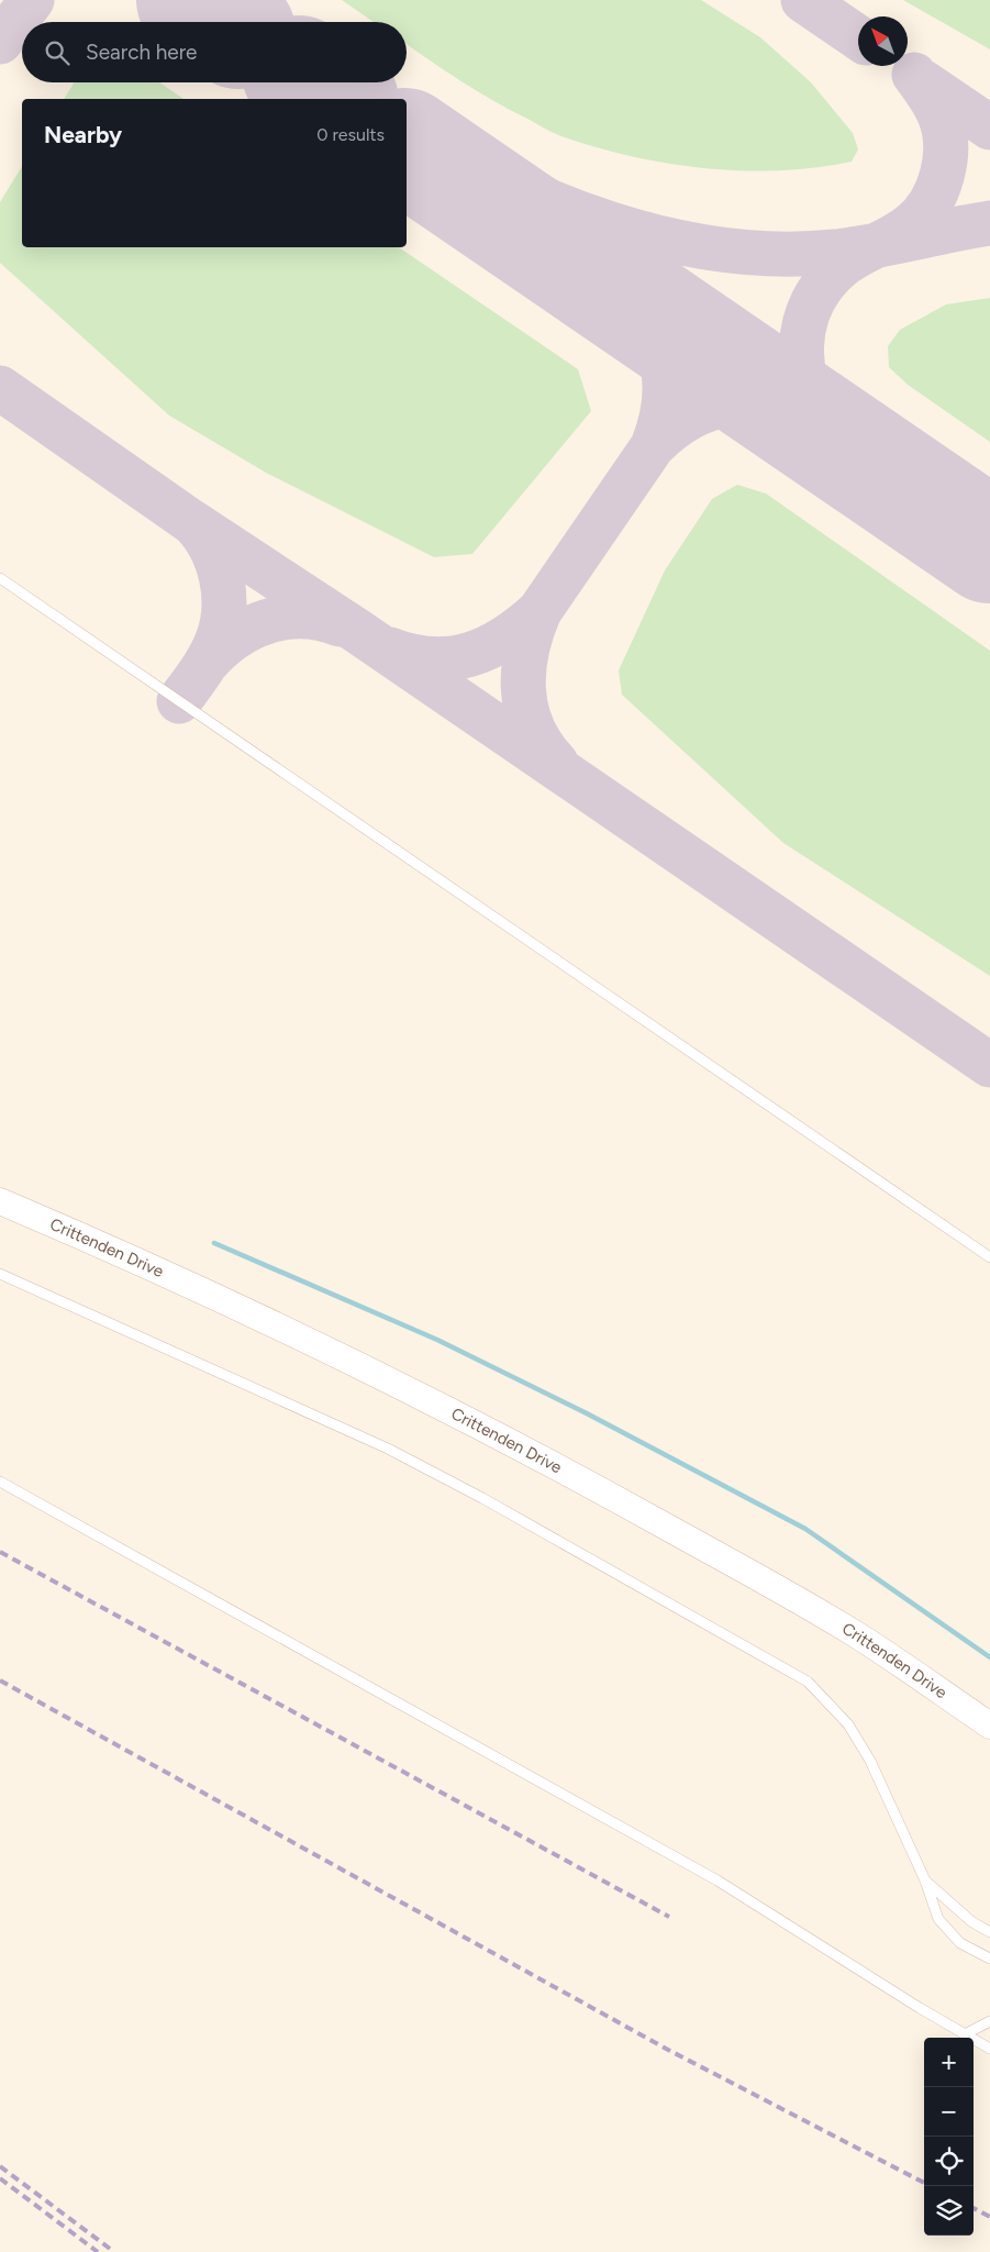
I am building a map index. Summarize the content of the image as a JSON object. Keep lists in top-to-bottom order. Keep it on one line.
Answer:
{"streets":{"street":["Crittenden Drive"]},"north":"top left","page":{"search":"Search here","heading":["Nearby","0 results"],"map_buttons":["+","−"]}}
